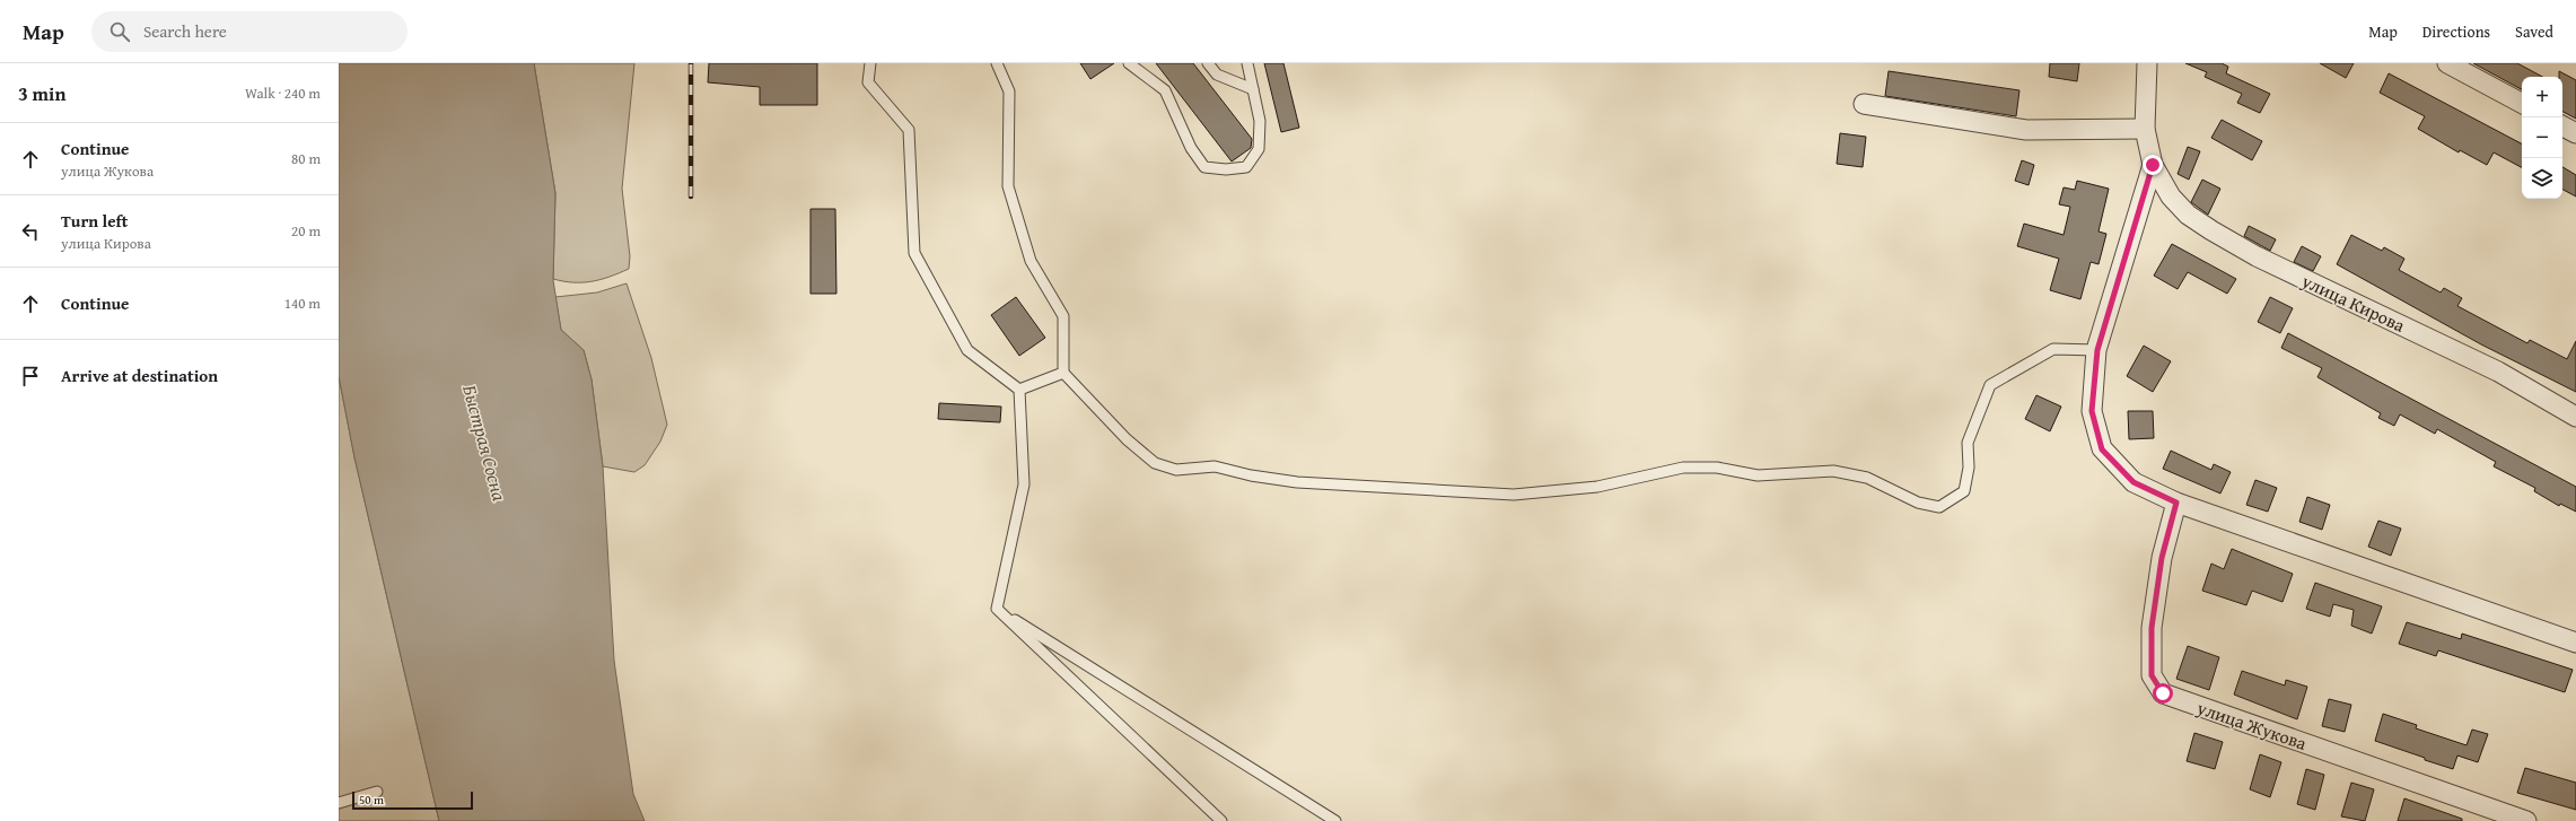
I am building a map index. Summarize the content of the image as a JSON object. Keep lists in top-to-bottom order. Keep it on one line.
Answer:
{"streets":{"street":["улица Кирова","улица Жукова"]},"water":["Быстрая Сосна"],"scale_bar":"50 m","page":{"header":"Map","search":"Search here","nav":["Map","Directions","Saved"],"heading":["3 min","Walk · 240 m"],"map_buttons":["+","−"],"list":[["Continue","улица Жукова","80 m"],["Turn left","улица Кирова","20 m"],["Continue","140 m"],"Arrive at destination"],"scale":"50 m"}}
